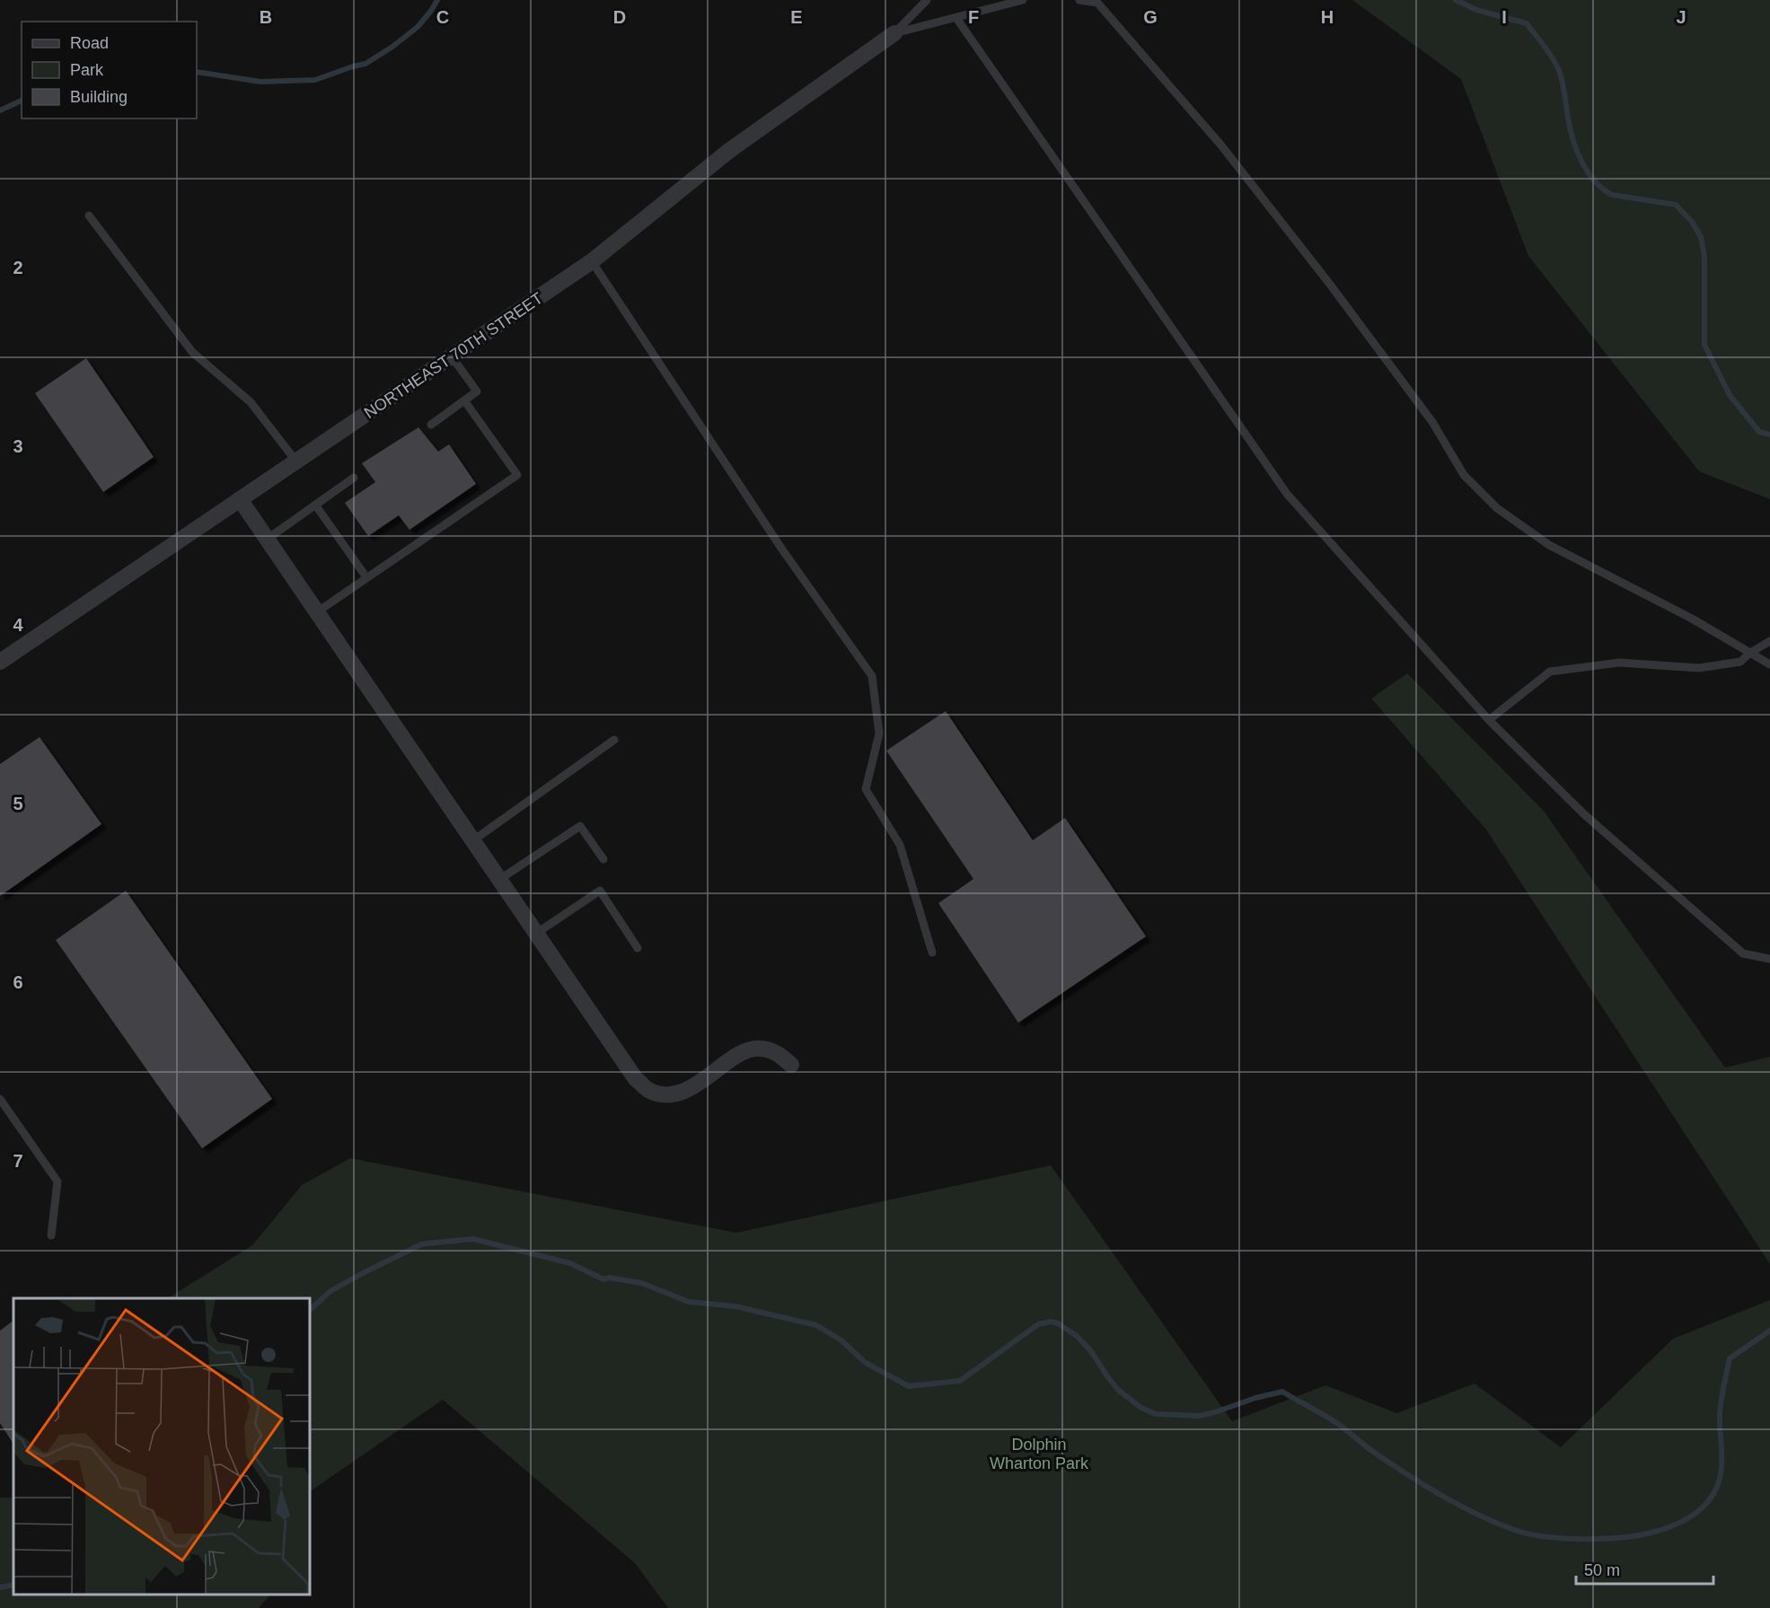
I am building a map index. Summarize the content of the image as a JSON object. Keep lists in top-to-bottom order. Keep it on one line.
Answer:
{"streets":{"street":["NORTHEAST 70TH STREET"]},"parks":["Dolphin Wharton Park"],"legend":["Road","Park","Building"],"scale_bar":"50 m","grid":{"columns":["B","C","D","E","F","G","H","I","J"],"rows":["2","3","4","5","6","7"]}}
